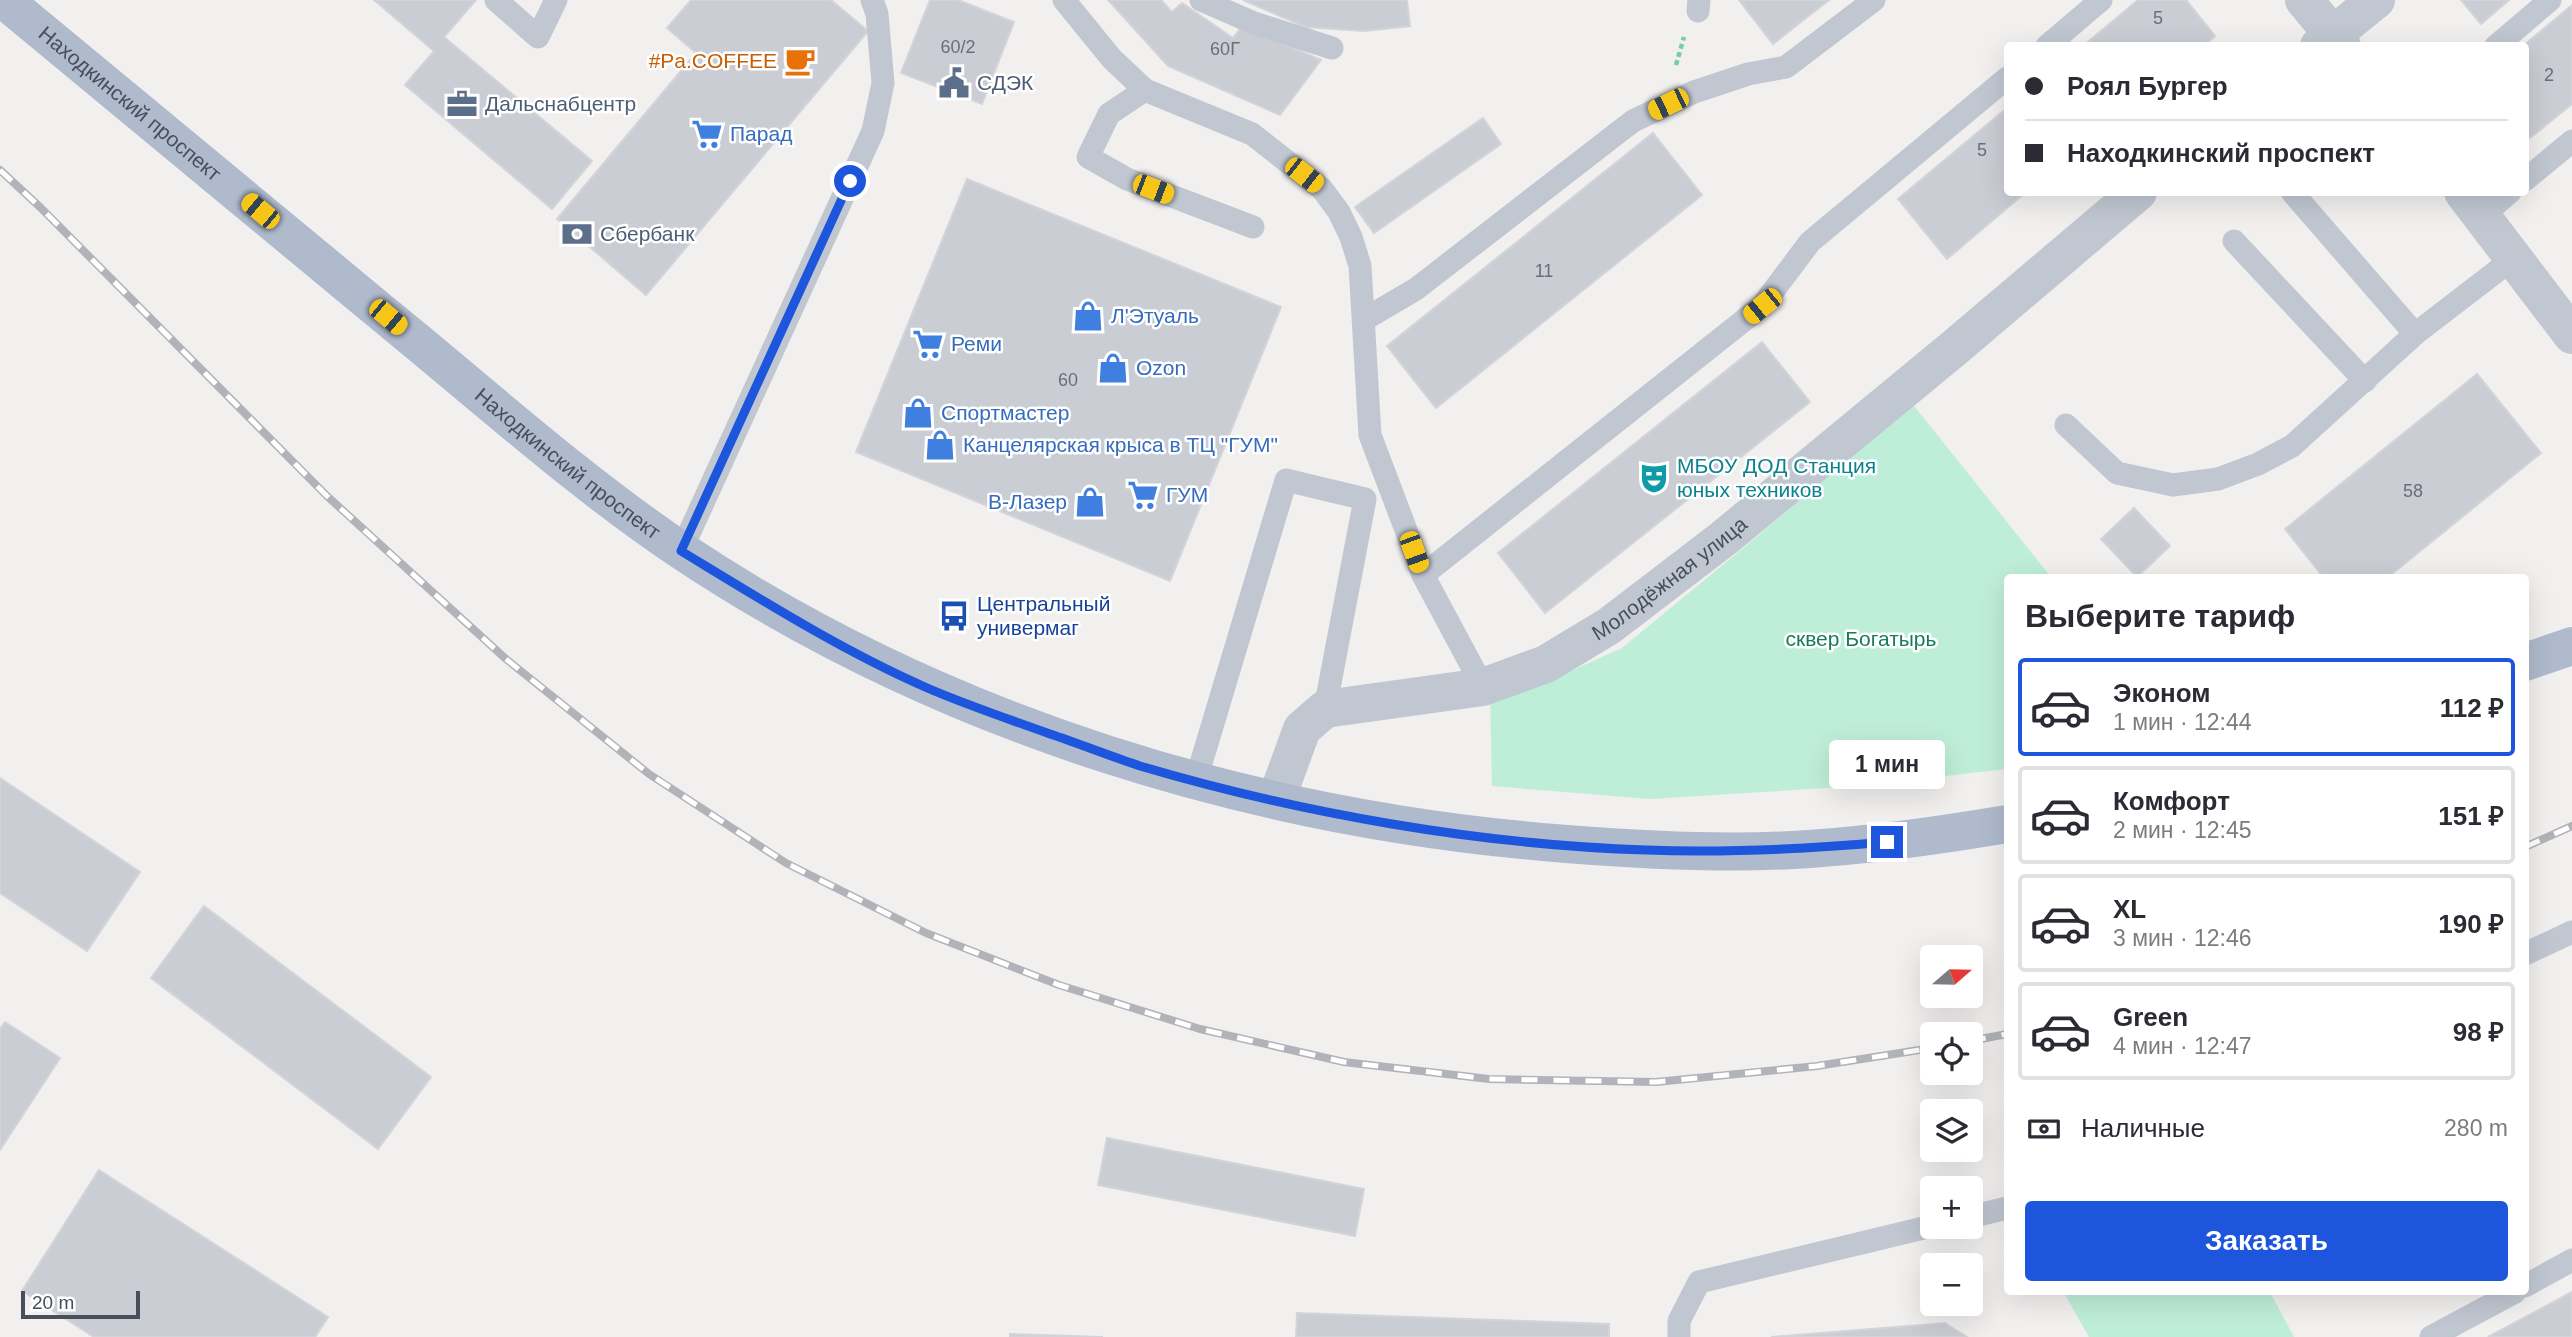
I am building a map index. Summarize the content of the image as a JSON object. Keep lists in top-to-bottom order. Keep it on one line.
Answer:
{"streets":{"main road":["Находкинский проспект"],"street":["Молодёжная улица"]},"parks":["сквер Богатырь"],"places":{"cafe":["#Pa.COFFEE"],"public building":["СДЭК"],"office":["Дальснабцентр"],"supermarket":["Парад","Реми","ГУМ"],"bank":["Сбербанк"],"shop":["Л'Этуаль","Ozon","Спортмастер","Канцелярская крыса в ТЦ \"ГУМ\"","В-Лазер"],"theatre":["МБОУ ДОД Станция юных техников"],"bus stop":["Центральный универмаг"]},"house_numbers":["5","60/2","60Г","2","5","11","60","58"],"scale_bar":"20 m","north":"right","page":{"banner":["Роял Бургер","Находкинский проспект"],"heading":"Выберите тариф","list":[{"name":"Эконом","note":"1 мин · 12:44","value":"112 ₽"},{"name":"Комфорт","note":"2 мин · 12:45","value":"151 ₽"},{"name":"XL","note":"3 мин · 12:46","value":"190 ₽"},{"name":"Green","note":"4 мин · 12:47","value":"98 ₽"}],"bubble":"1 мин","map_buttons":["+","−"],"pay":["Наличные","280 m"],"buttons":"Заказать","scale":"20 m"}}
